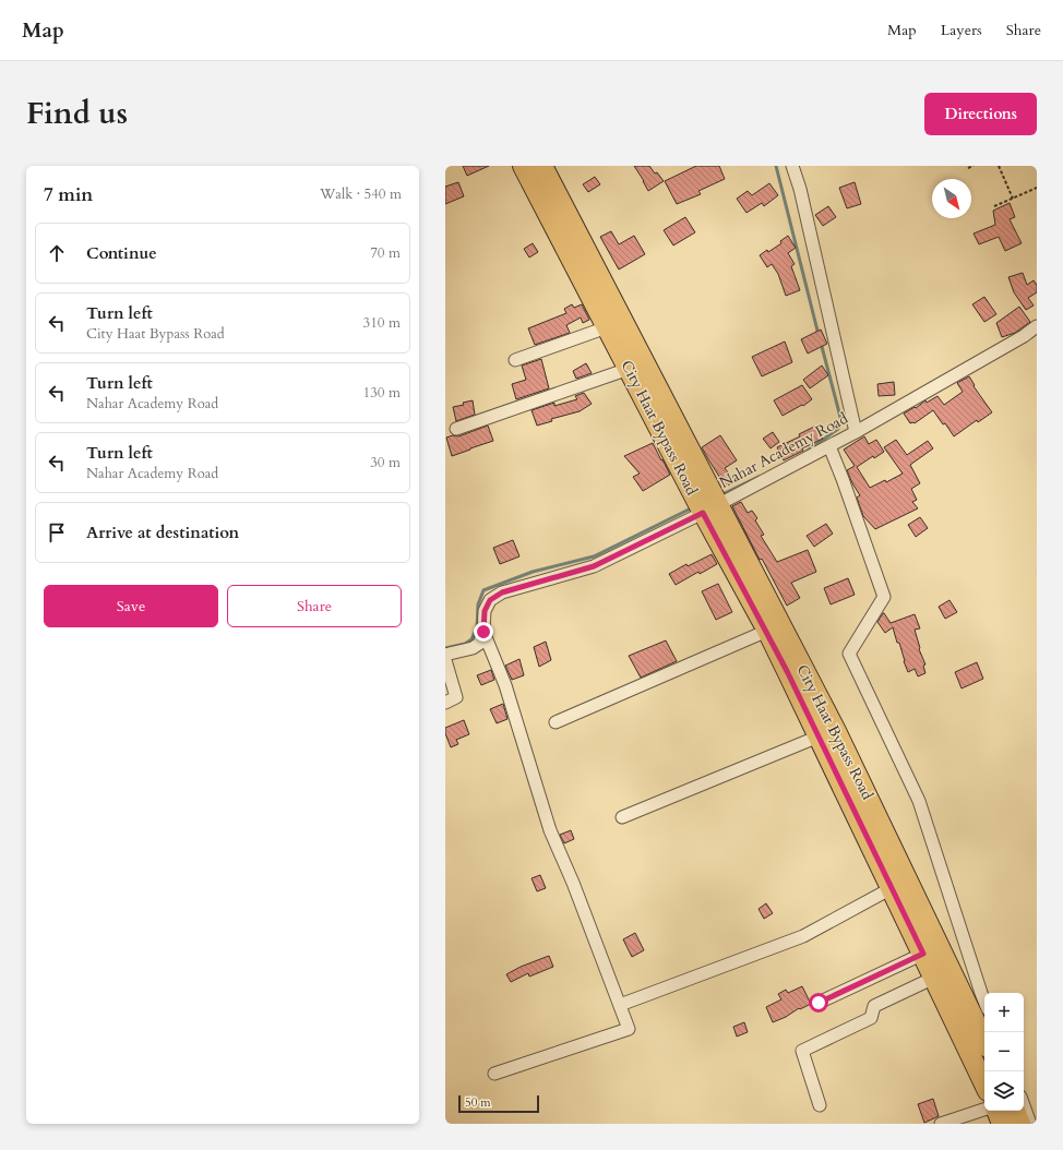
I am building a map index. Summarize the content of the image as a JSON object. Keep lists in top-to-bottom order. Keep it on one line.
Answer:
{"streets":{"main road":["City Haat Bypass Road"],"street":["Nahar Academy Road"]},"crossings":[["City Haat Bypass Road","Nahar Academy Road"]],"scale_bar":"50 m","north":"bottom right","page":{"header":"Map","nav":["Map","Layers","Share"],"title":"Find us","buttons":["Directions",["Save","Share"]],"heading":["7 min","Walk · 540 m"],"list":[["Continue","70 m"],["Turn left","City Haat Bypass Road","310 m"],["Turn left","Nahar Academy Road","130 m"],["Turn left","Nahar Academy Road","30 m"],"Arrive at destination"],"map_buttons":["+","−"],"scale":"50 m"}}
